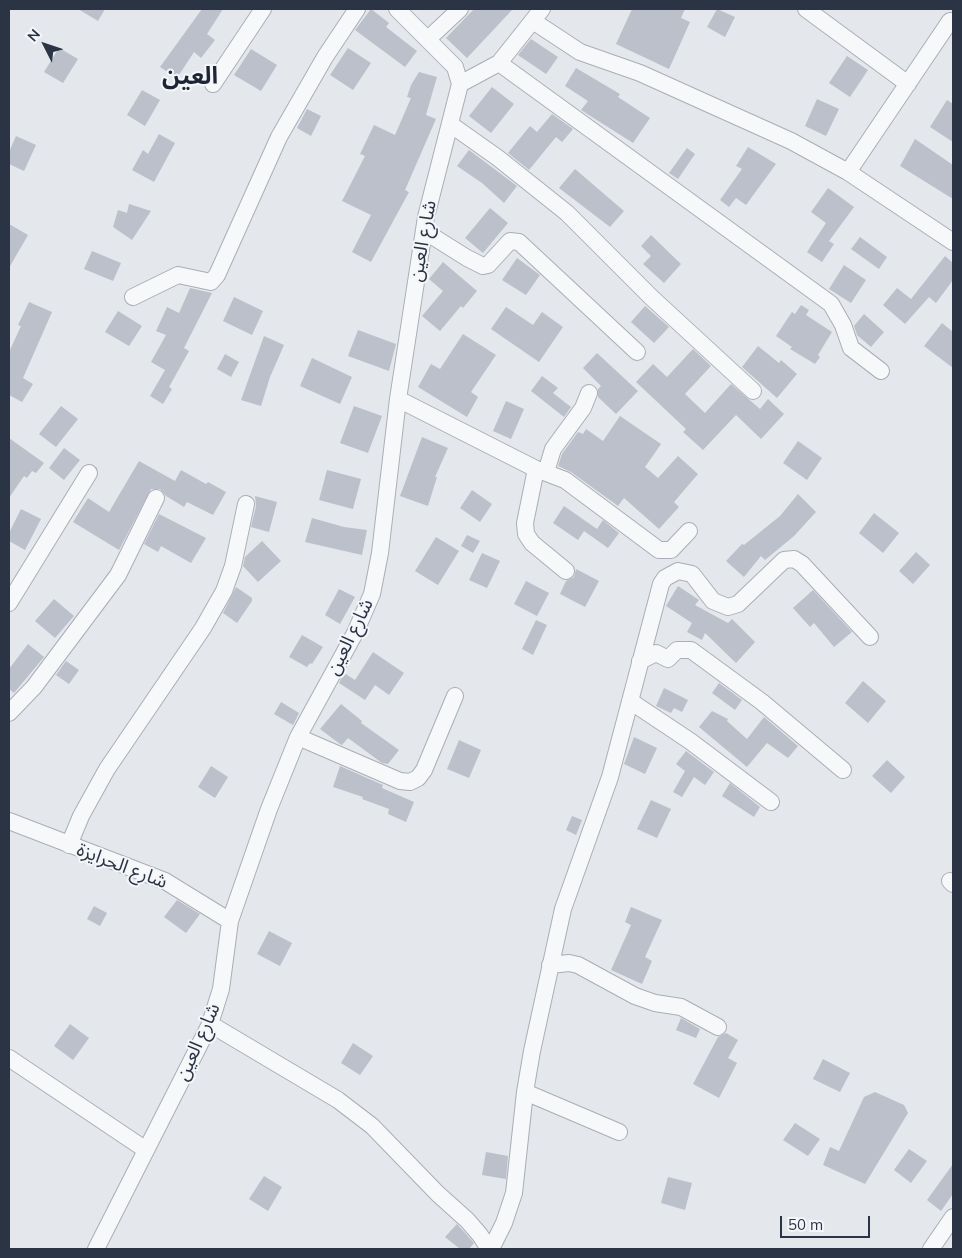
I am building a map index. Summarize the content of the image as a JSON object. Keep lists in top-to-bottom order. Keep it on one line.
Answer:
{"streets":{"street":["شارع العين","شارع الحرايزة"]},"crossings":[["شارع العين","شارع الحرايزة"]],"districts":["العين"],"scale_bar":"50 m","north":"top left"}
